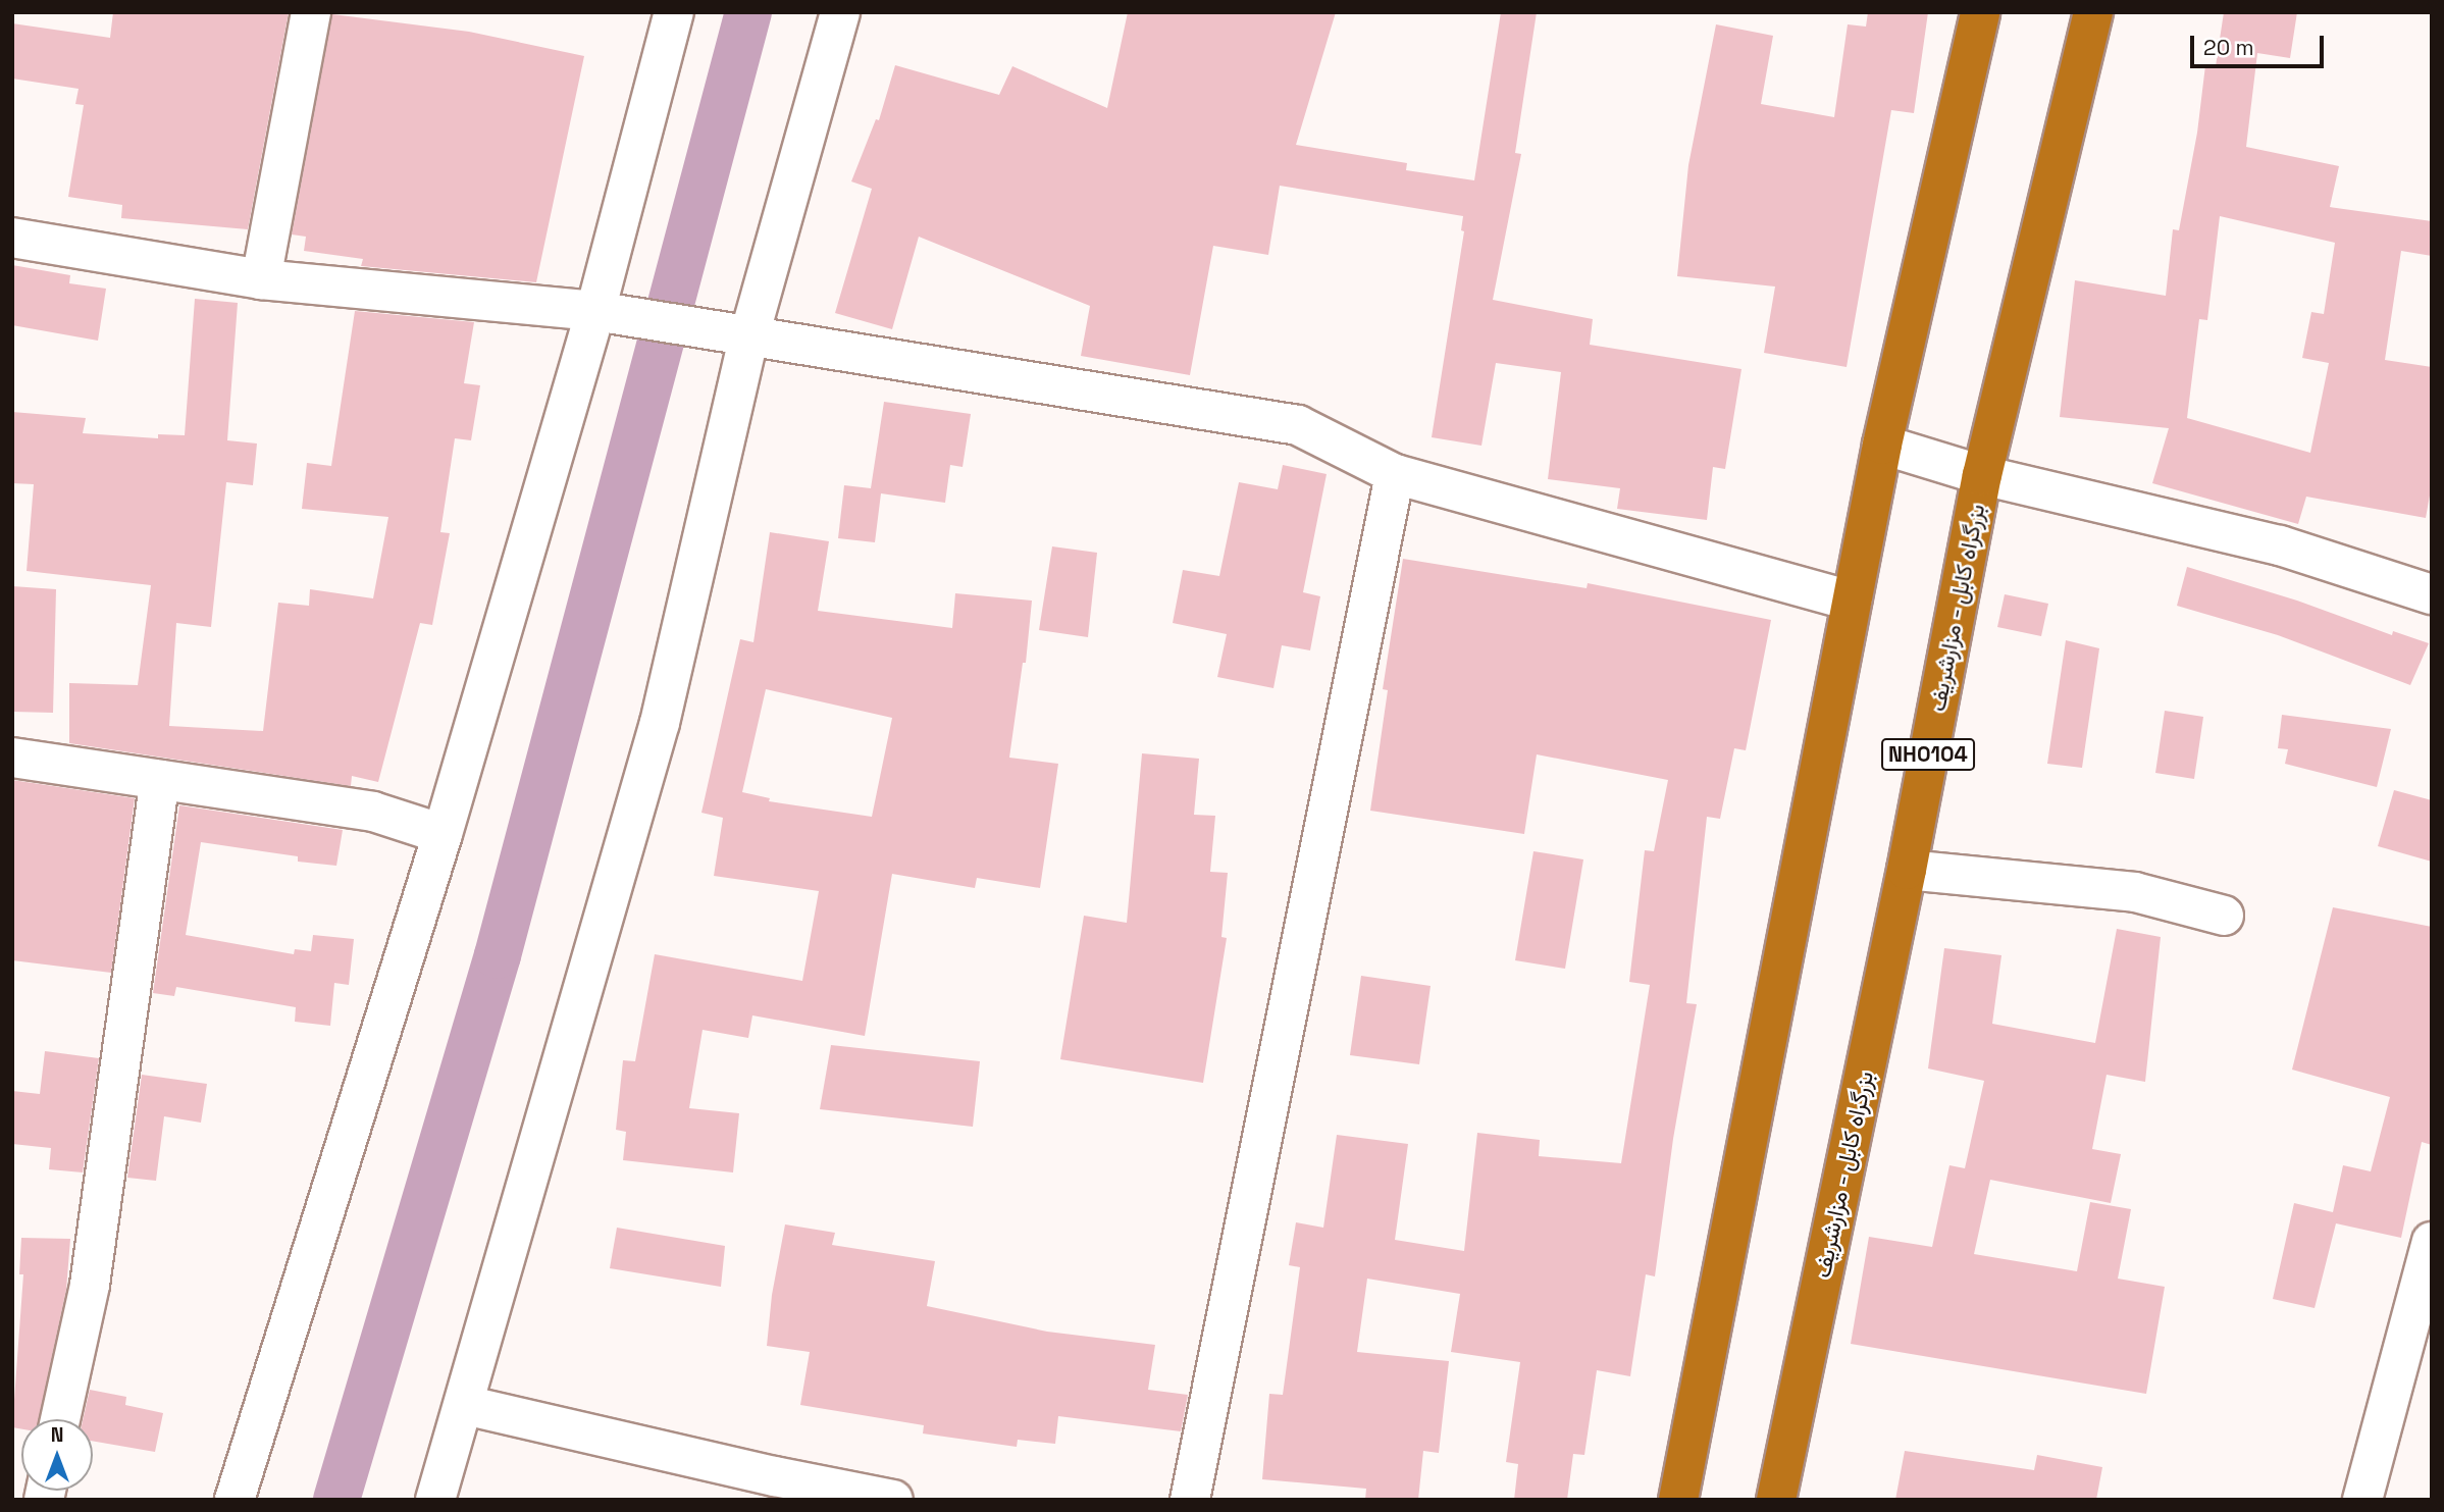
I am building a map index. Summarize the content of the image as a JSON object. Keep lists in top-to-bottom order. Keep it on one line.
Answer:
{"streets":{"highway":["بزرگراه کابل - مزارشریف","NH0104"]},"scale_bar":"20 m","north":"top"}
